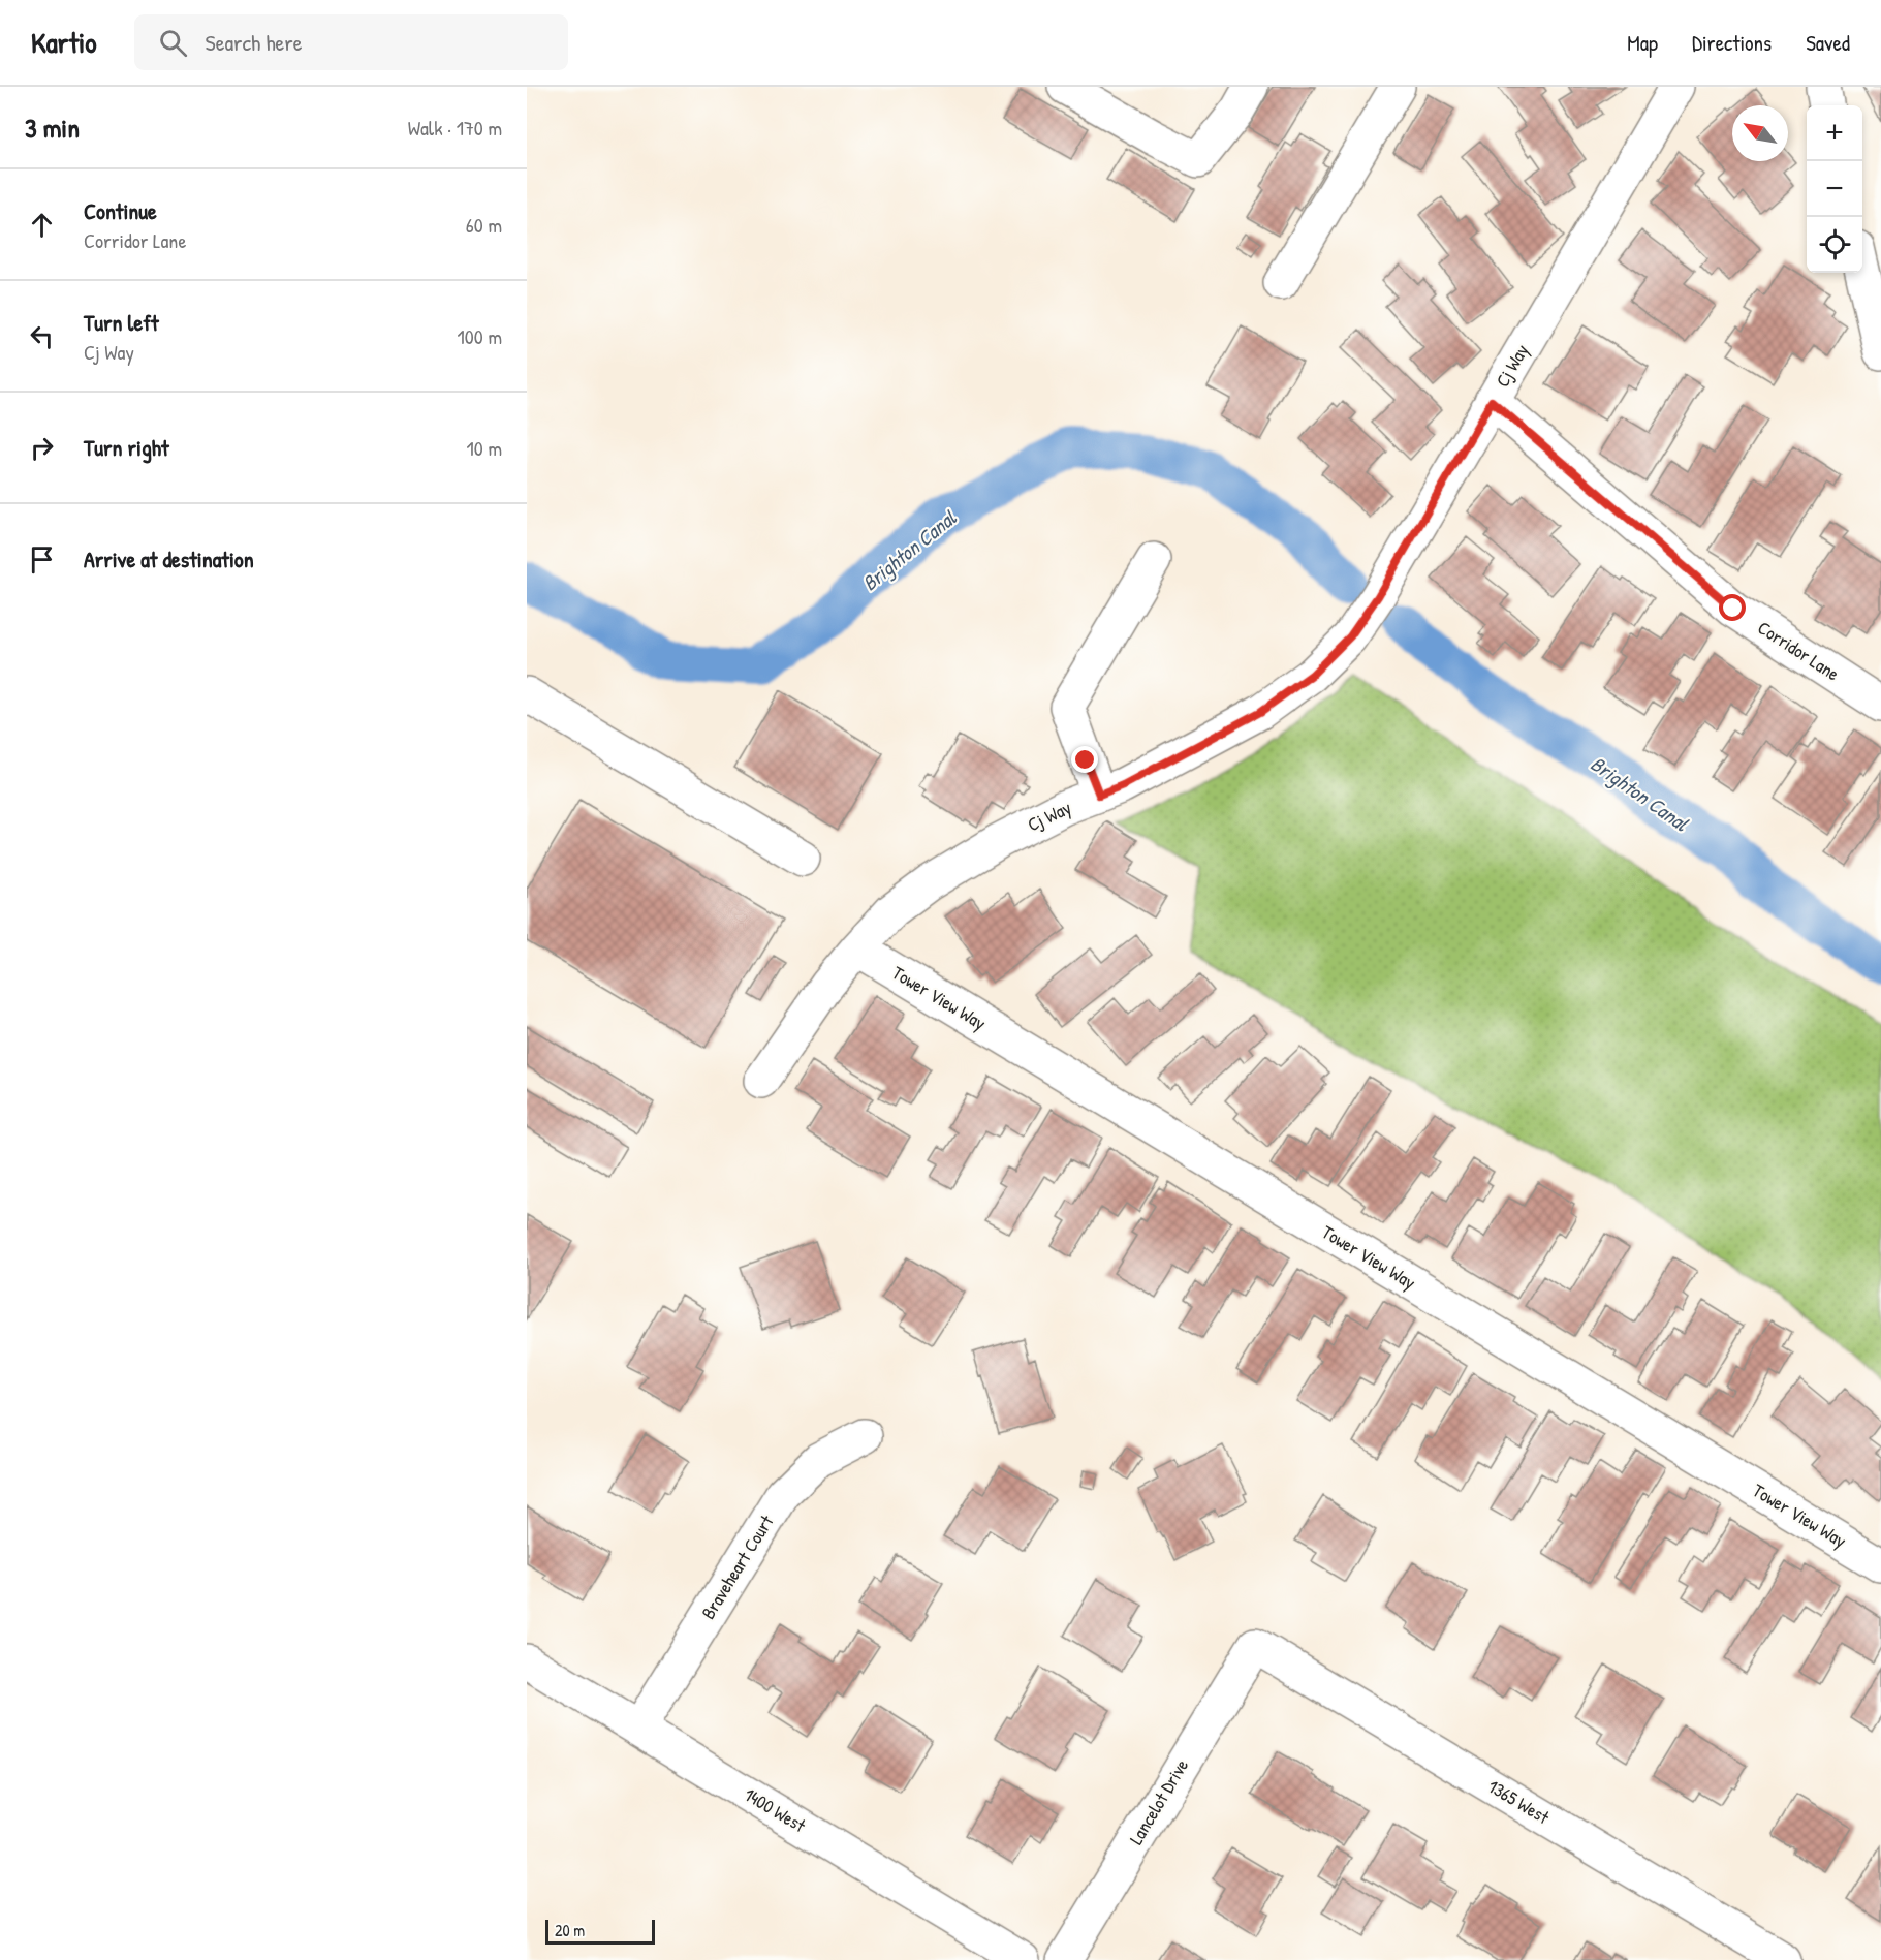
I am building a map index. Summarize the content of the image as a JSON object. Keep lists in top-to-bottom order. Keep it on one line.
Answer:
{"streets":{"street":["Cj Way","Corridor Lane","Tower View Way","Braveheart Court","Lancelot Drive","1365 West","1400 West"]},"crossings":[["Cj Way","Corridor Lane"],["Cj Way","Tower View Way"],["Braveheart Court","1400 West"],["Lancelot Drive","1365 West"]],"water":["Brighton Canal"],"scale_bar":"20 m","north":"top left","page":{"header":"Kartio","search":"Search here","nav":["Map","Directions","Saved"],"heading":["3 min","Walk · 170 m"],"map_buttons":["+","−"],"list":[["Continue","Corridor Lane","60 m"],["Turn left","Cj Way","100 m"],["Turn right","10 m"],"Arrive at destination"],"scale":"20 m"}}
